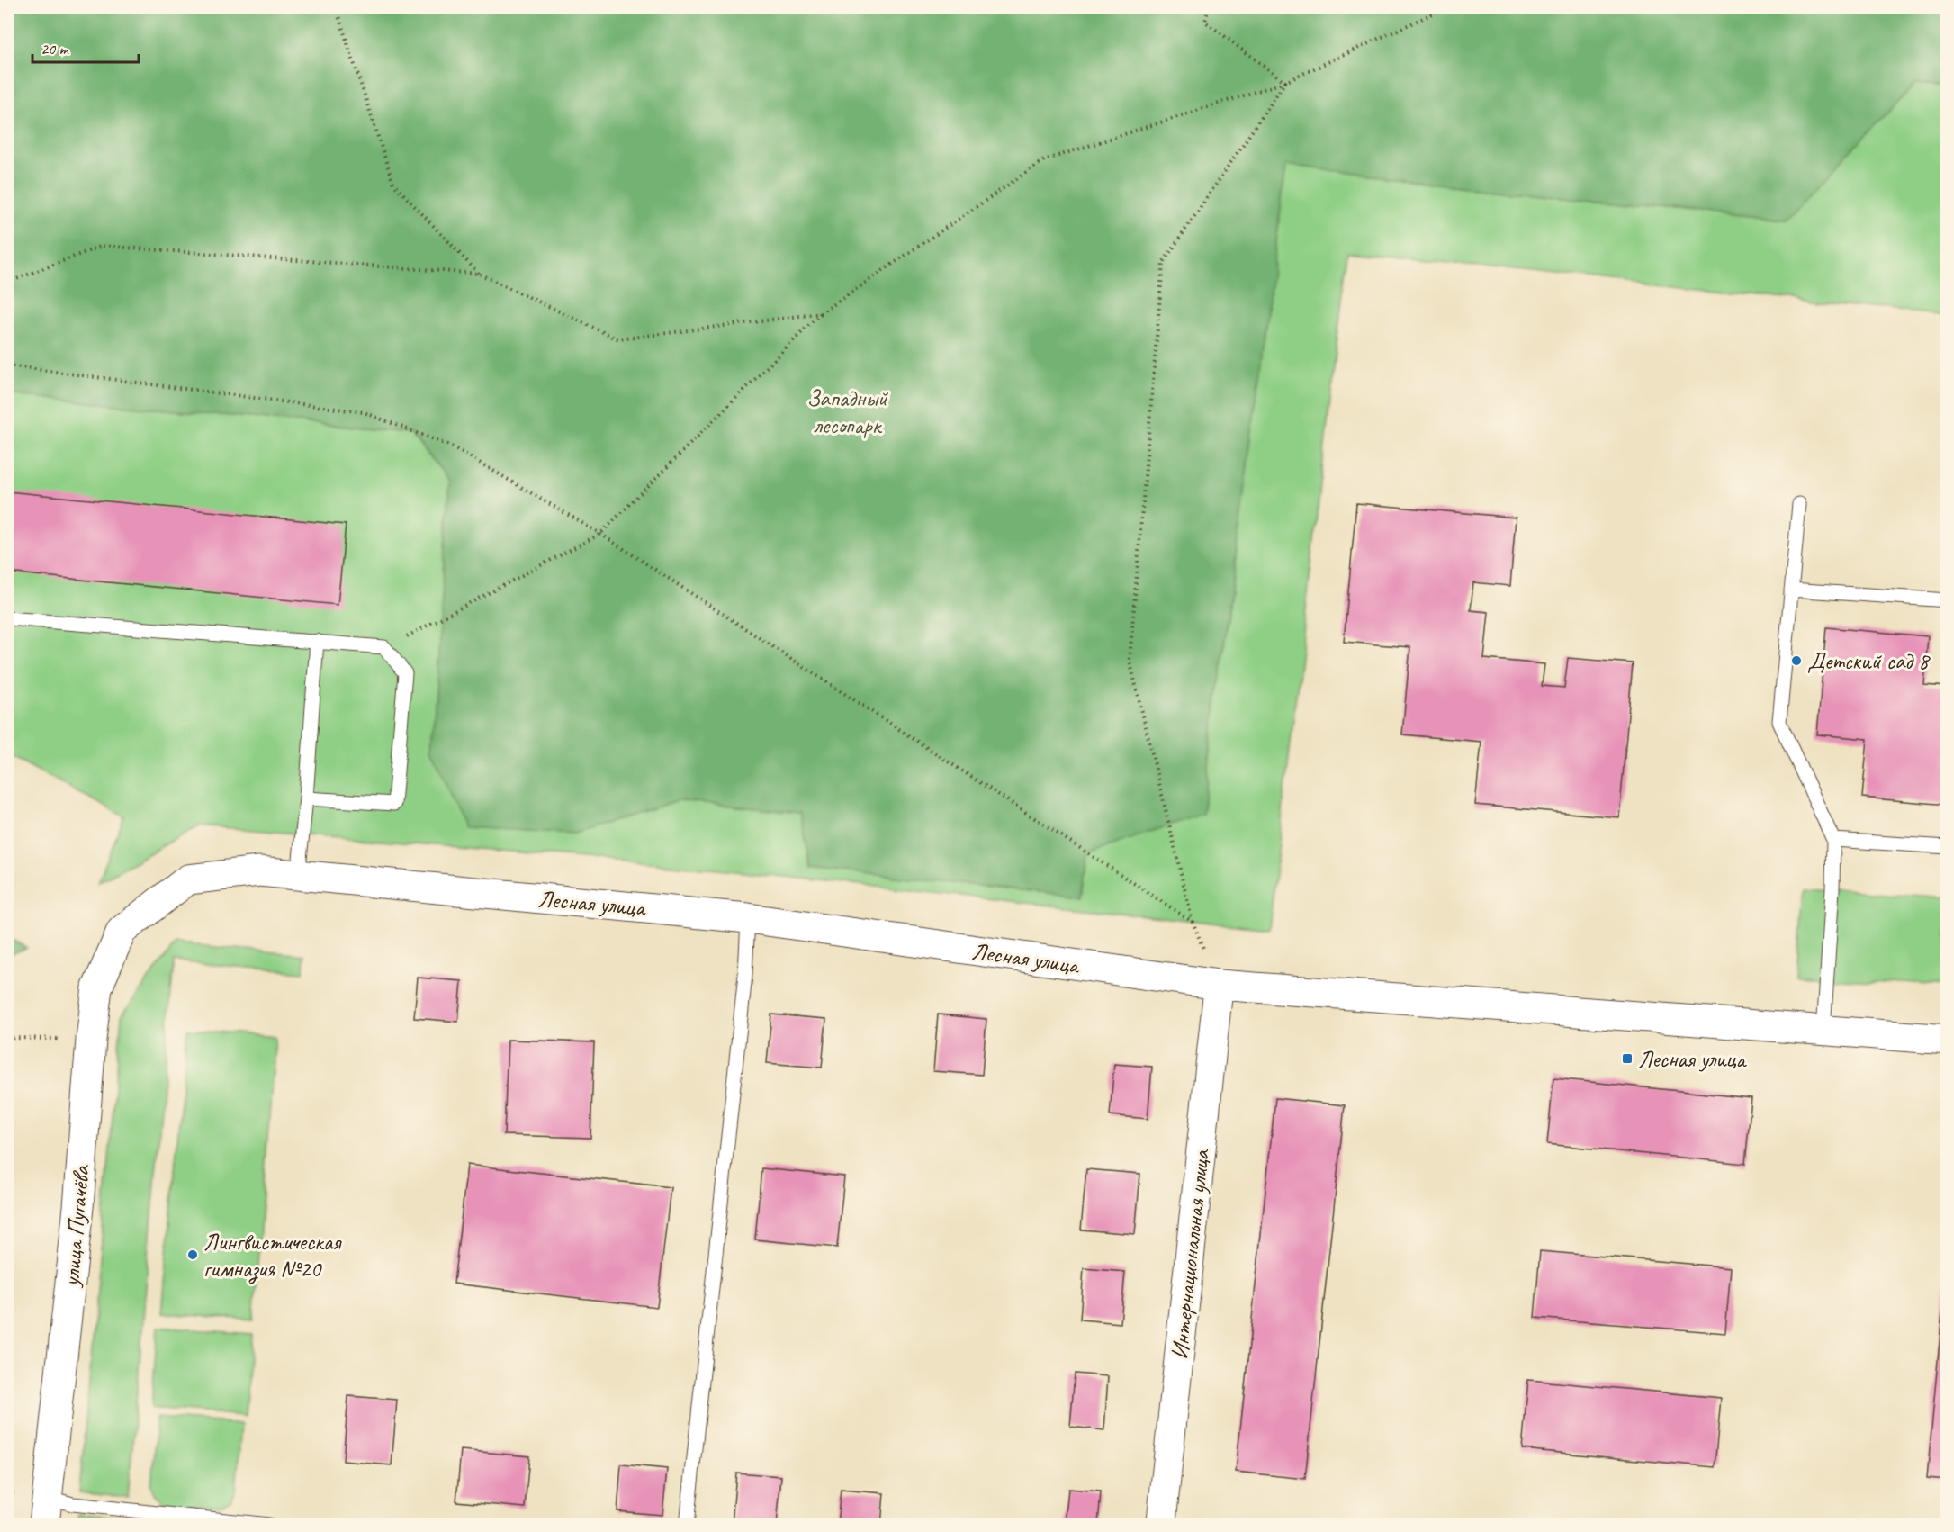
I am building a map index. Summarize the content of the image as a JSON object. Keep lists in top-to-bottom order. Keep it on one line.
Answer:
{"streets":{"street":["Лесная улица","улица Пугачёва","Интернациональная улица"]},"crossings":[["Лесная улица","улица Пугачёва"],["Лесная улица","Интернациональная улица"]],"parks":["Западный лесопарк"],"places":{"other":["Детский сад 8","Лингвистическая гимназия №20"],"transit":["Лесная улица"]},"scale_bar":"20 m"}
